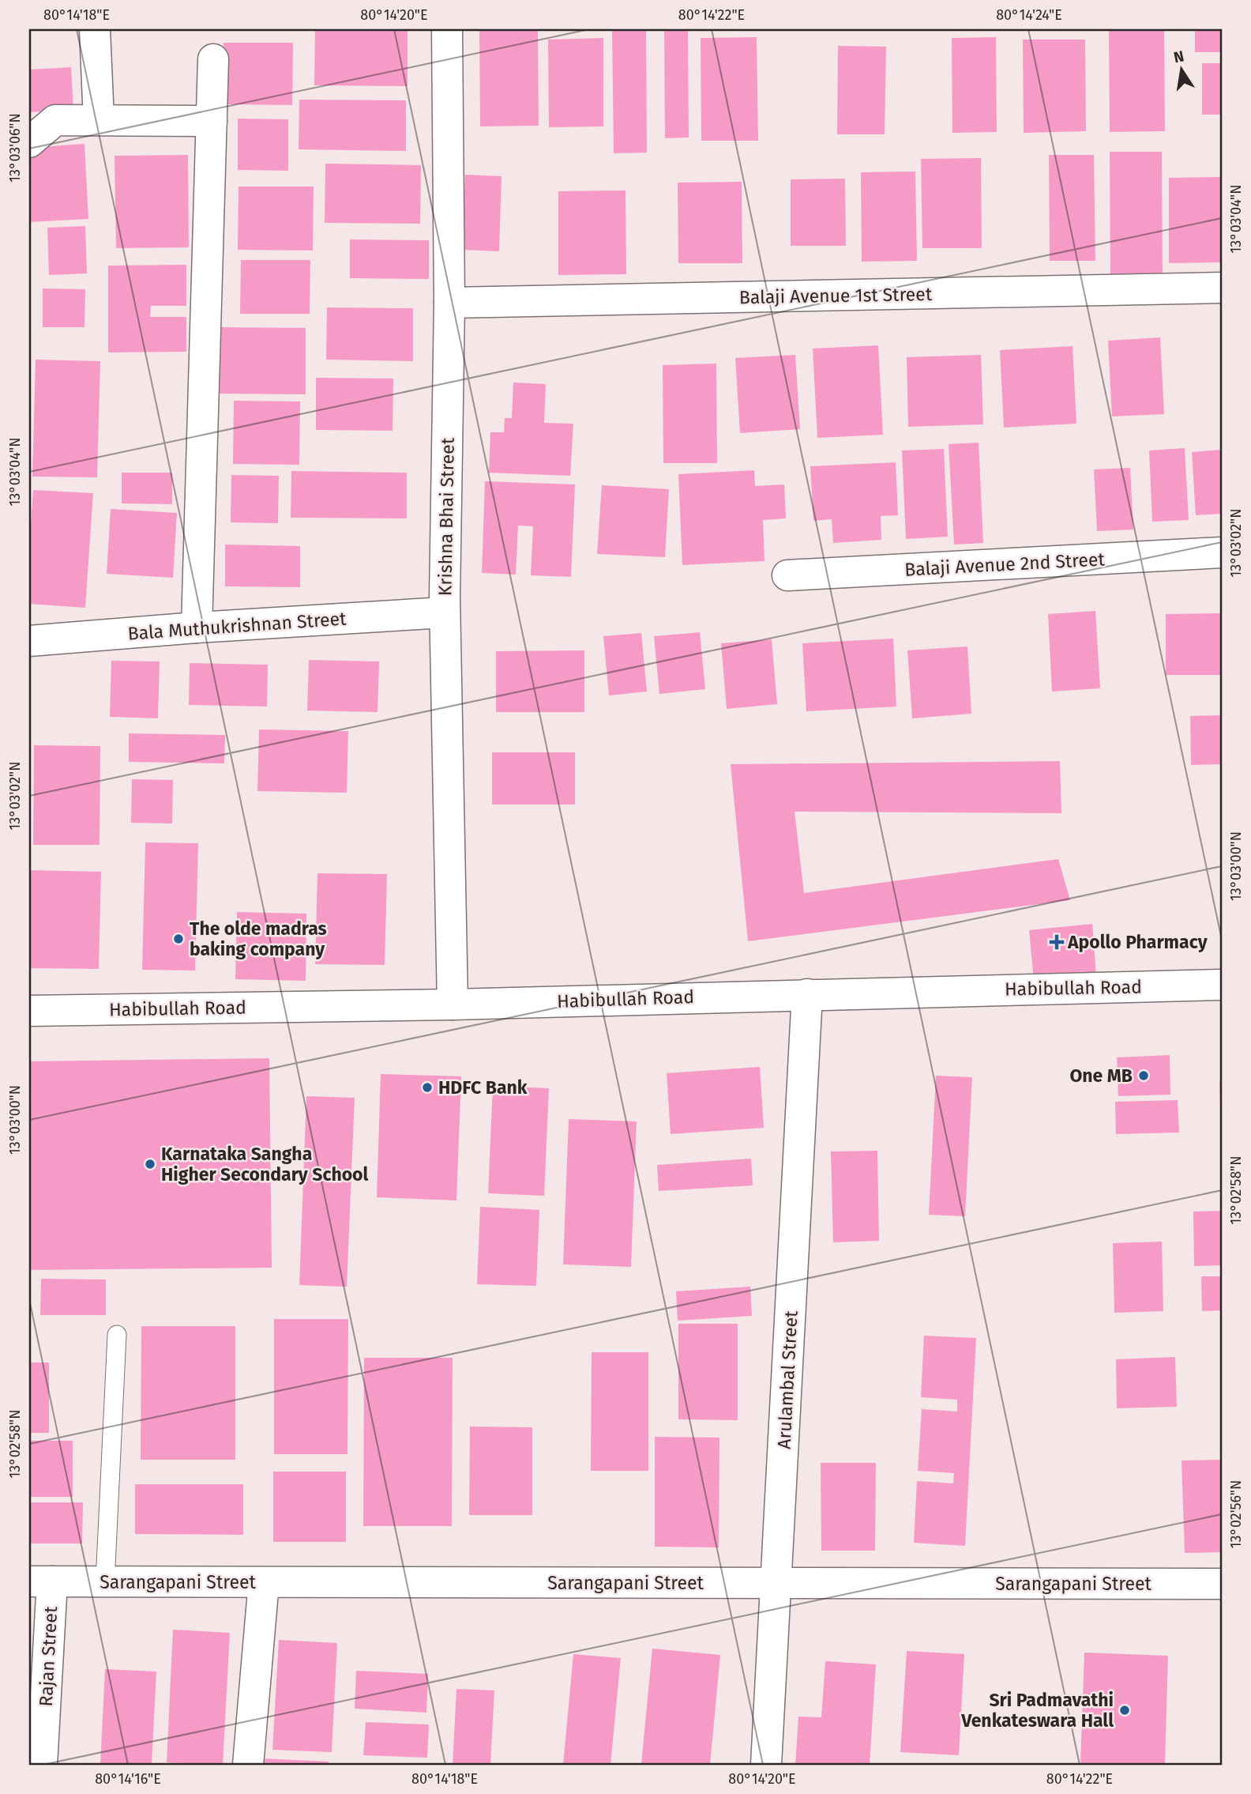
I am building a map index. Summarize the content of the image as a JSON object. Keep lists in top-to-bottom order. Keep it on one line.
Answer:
{"streets":{"street":["Balaji Avenue 1st Street","Krishna Bhai Street","Balaji Avenue 2nd Street","Bala Muthukrishnan Street","Habibullah Road","Arulambal Street","Sarangapani Street","Rajan Street"]},"crossings":[["Balaji Avenue 1st Street","Krishna Bhai Street"],["Krishna Bhai Street","Bala Muthukrishnan Street"],["Krishna Bhai Street","Habibullah Road"],["Habibullah Road","Arulambal Street"],["Arulambal Street","Sarangapani Street"],["Sarangapani Street","Rajan Street"]],"places":{"other":["The olde madras baking company","One MB","HDFC Bank","Karnataka Sangha Higher Secondary School","Sri Padmavathi Venkateswara Hall"],"health":["Apollo Pharmacy"]},"north":"top","coordinates":["80°14'18\"E","80°14'20\"E","80°14'22\"E","80°14'24\"E","13°03'06\"N","13°03'04\"N","13°03'02\"N","13°03'00\"N","13°02'58\"N","13°02'56\"N","80°14'16\"E"]}
